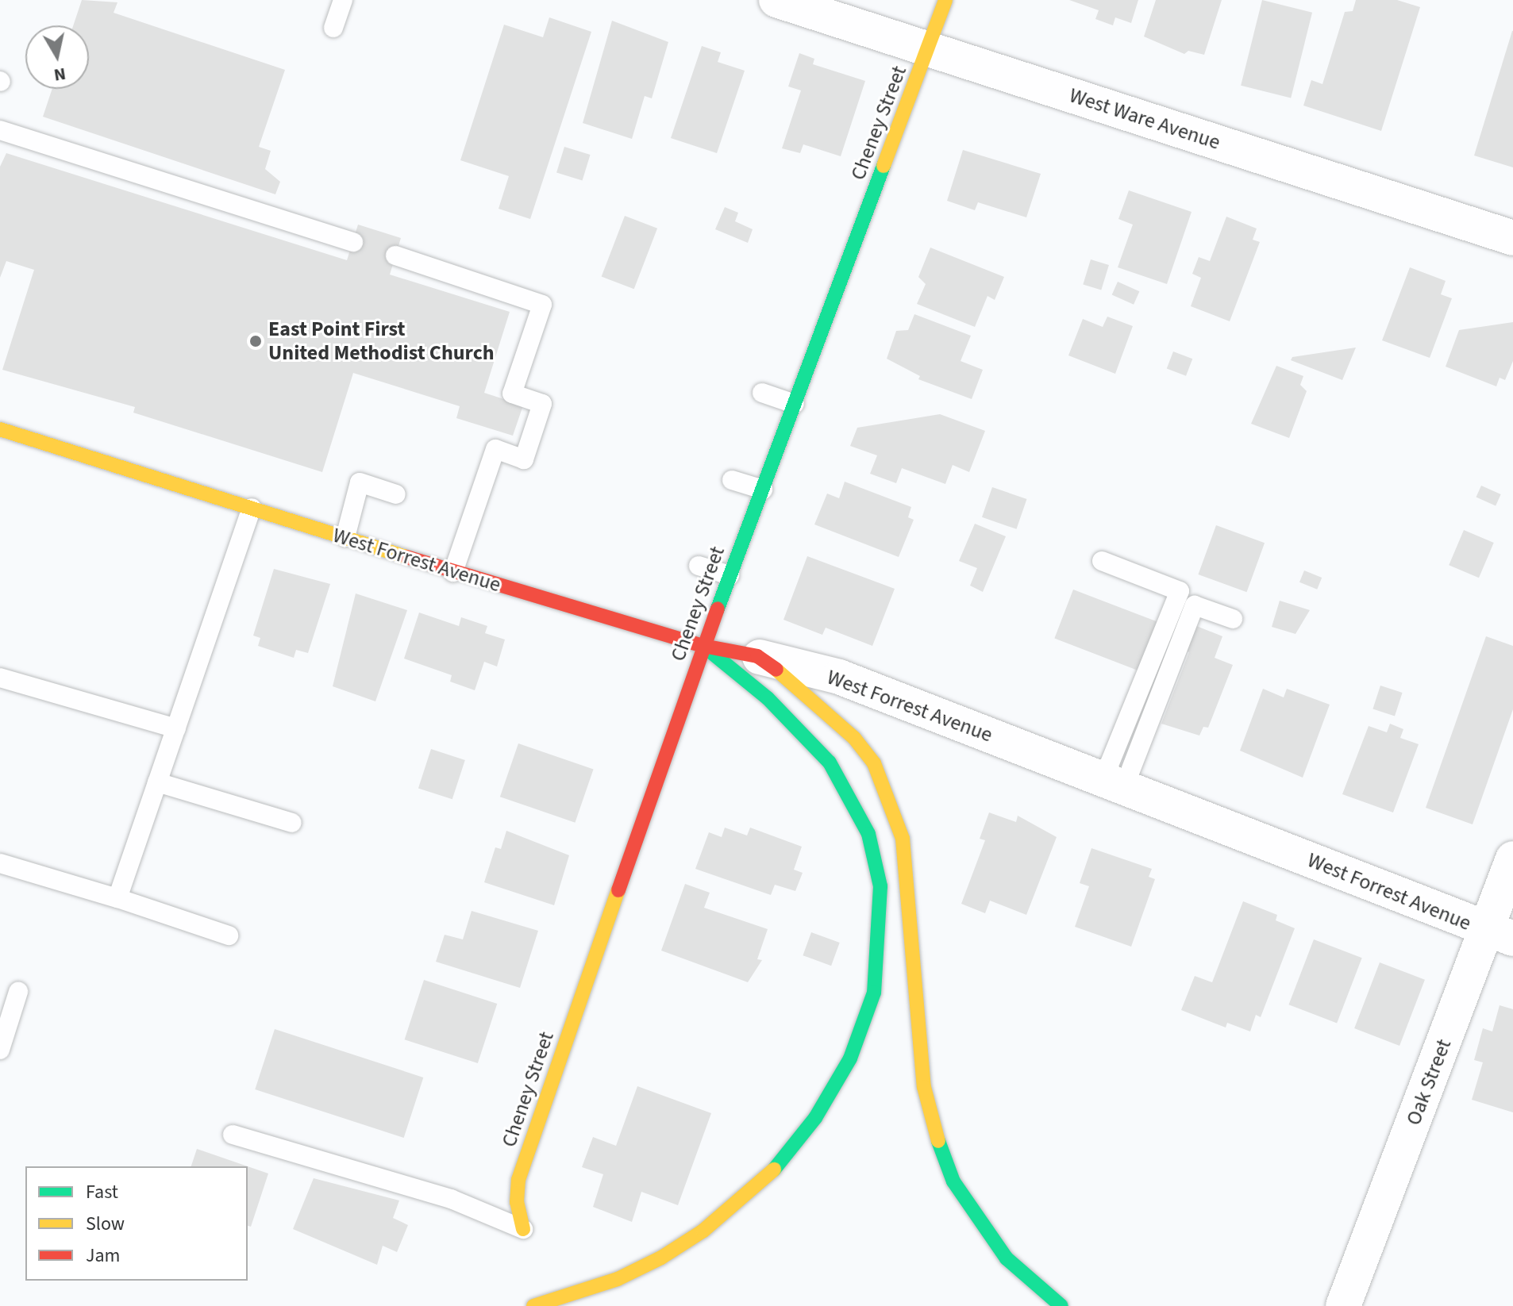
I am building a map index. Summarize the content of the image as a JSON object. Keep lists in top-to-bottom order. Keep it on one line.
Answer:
{"streets":{"main road":["Cheney Street","West Forrest Avenue"],"street":["West Ware Avenue","Oak Street"]},"crossings":[["West Ware Avenue","Cheney Street"],["Cheney Street","West Forrest Avenue"],["West Forrest Avenue","Oak Street"]],"places":["East Point First United Methodist Church"],"legend":["Fast","Slow","Jam"],"north":"bottom"}
